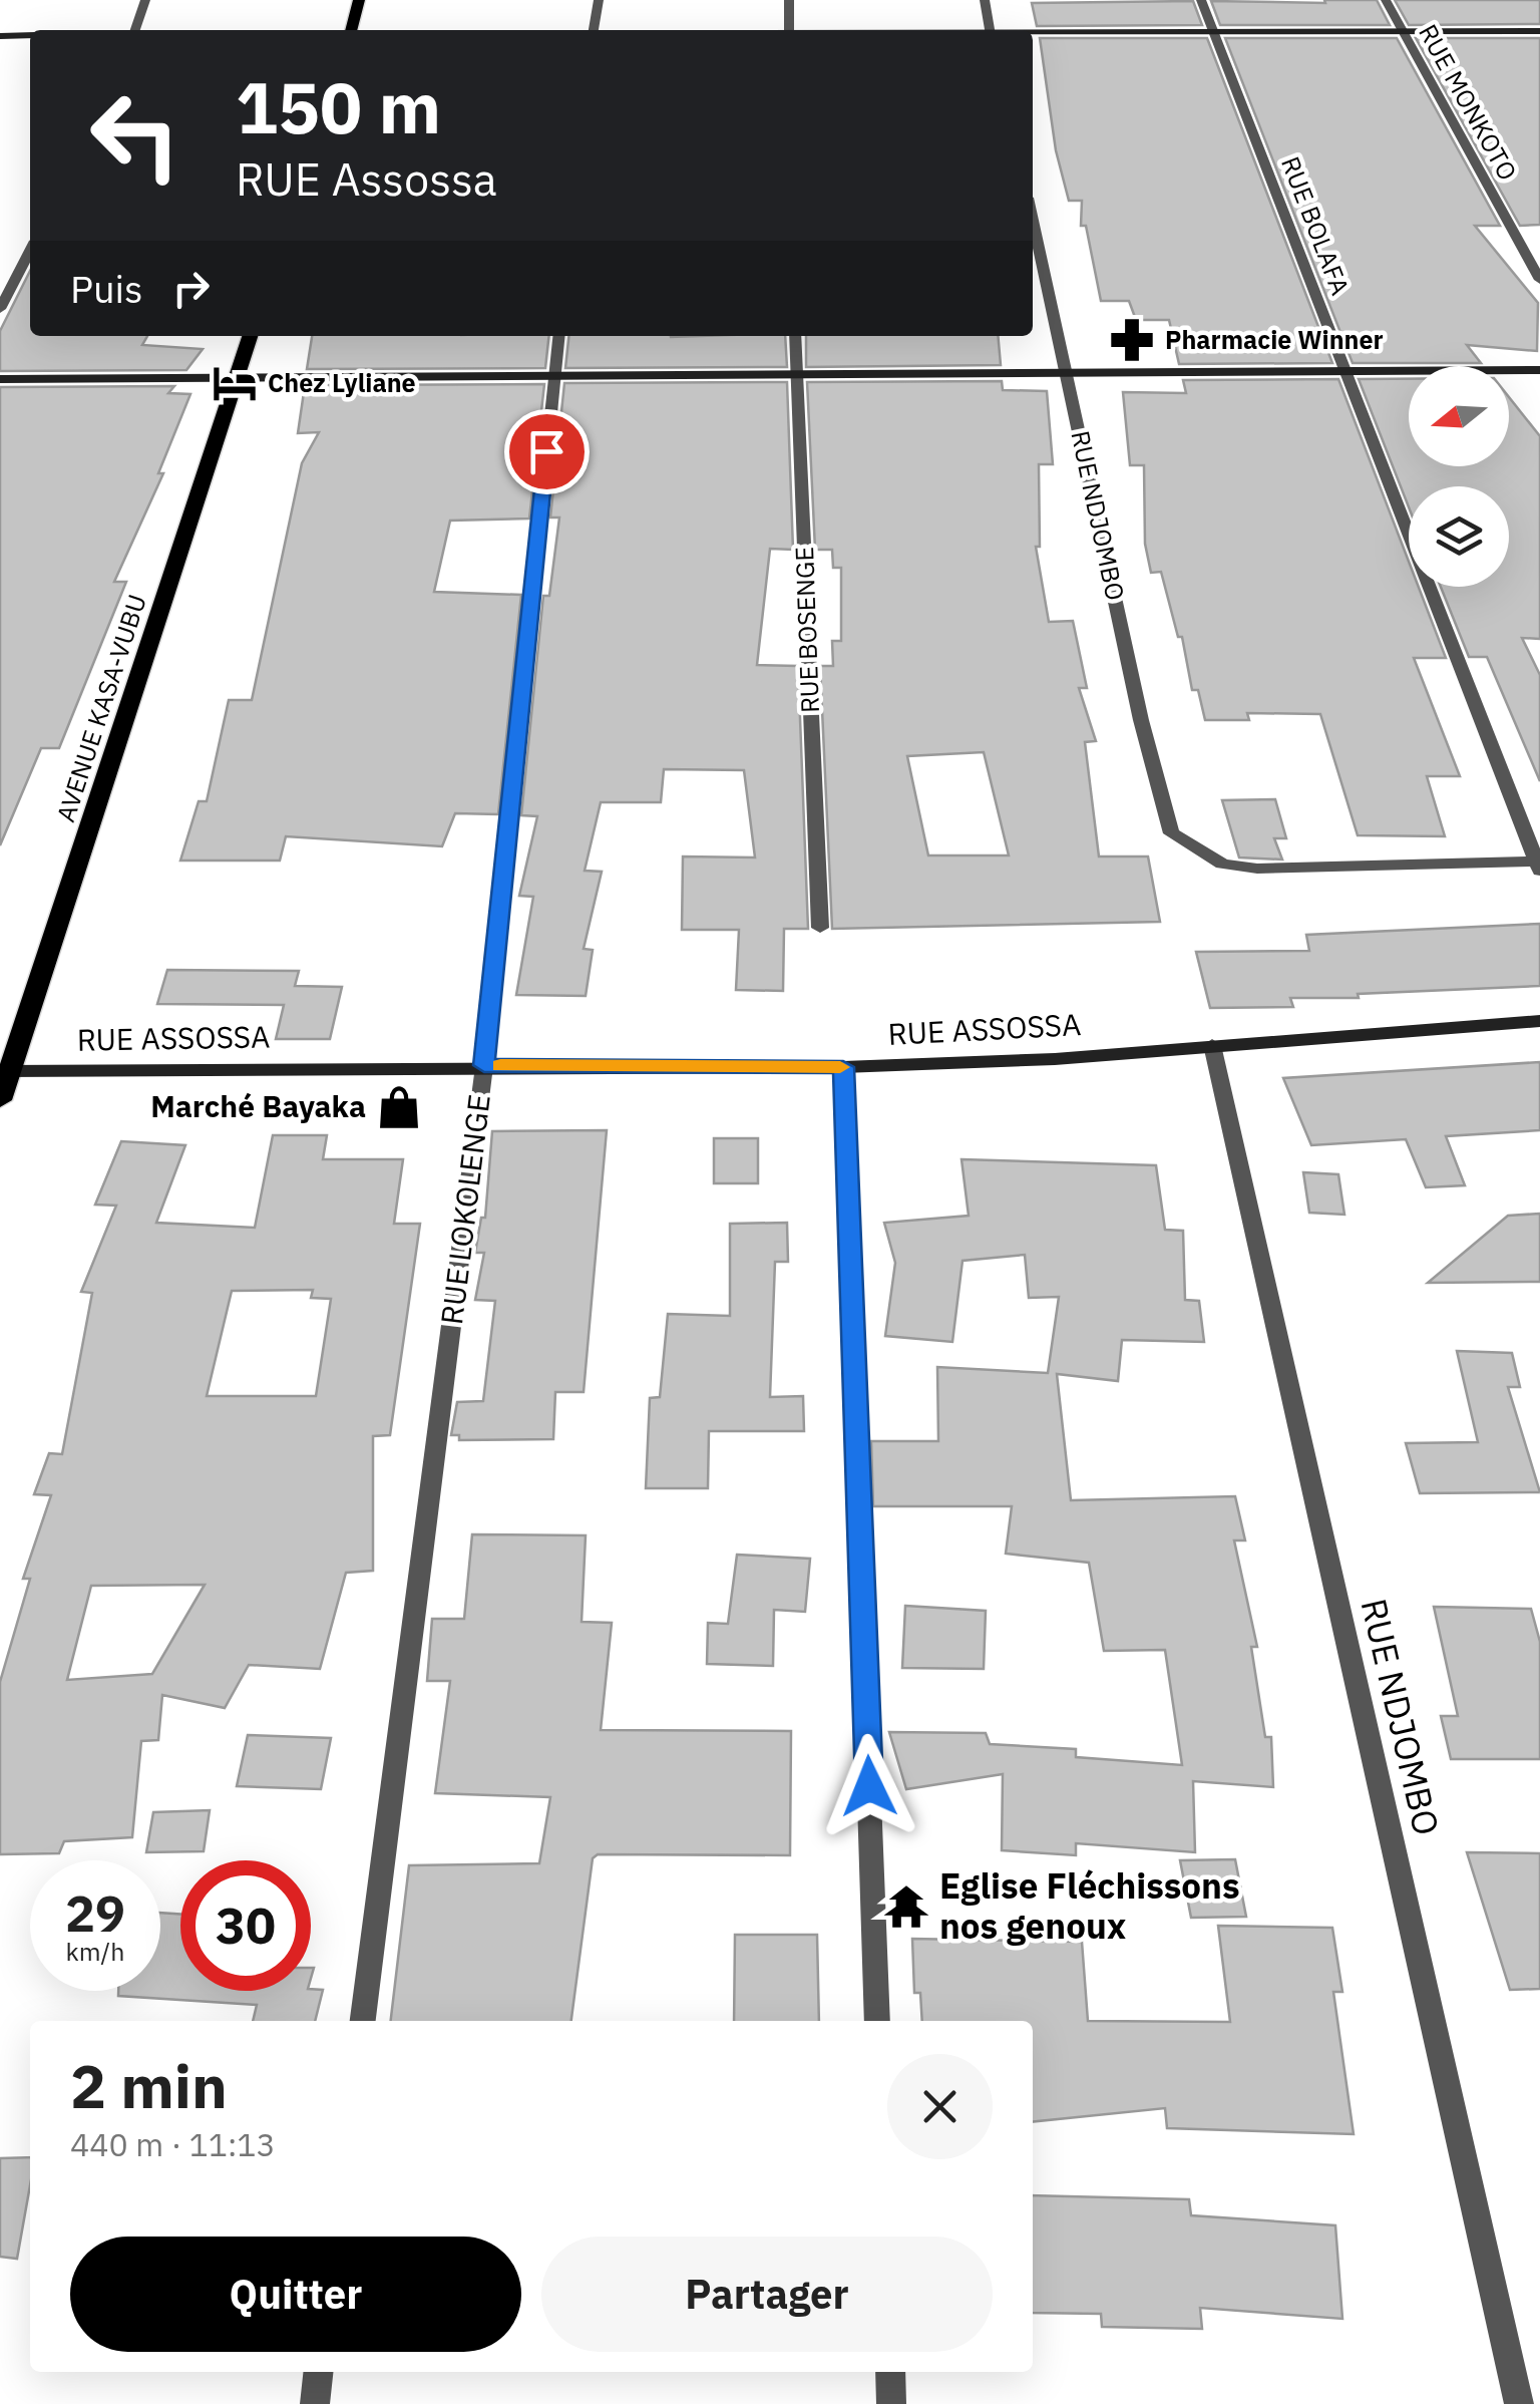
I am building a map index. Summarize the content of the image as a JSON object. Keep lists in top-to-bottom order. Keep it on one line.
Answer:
{"streets":{"main road":["AVENUE KASA-VUBU"],"street":["RUE MONKOTO","RUE BOLAFA","RUE NDJOMBO","RUE BOSENGE","RUE ASSOSSA","RUE LOKOLENGE"]},"crossings":[["RUE BOLAFA","RUE NDJOMBO"],["RUE NDJOMBO","RUE ASSOSSA"],["AVENUE KASA-VUBU","RUE ASSOSSA"],["RUE ASSOSSA","RUE LOKOLENGE"]],"places":{"pharmacy":["Pharmacie Winner"],"hotel":["Chez Lyliane"],"shop":["Marché Bayaka"],"temple":["Eglise Fléchissons nos genoux"]},"north":"left","page":{"turn":["150 m","RUE Assossa"],"then":"Puis","speed":"29 km/h","limit":"30","heading":["2 min","440 m · 11:13"],"buttons":["Quitter","Partager"]}}
